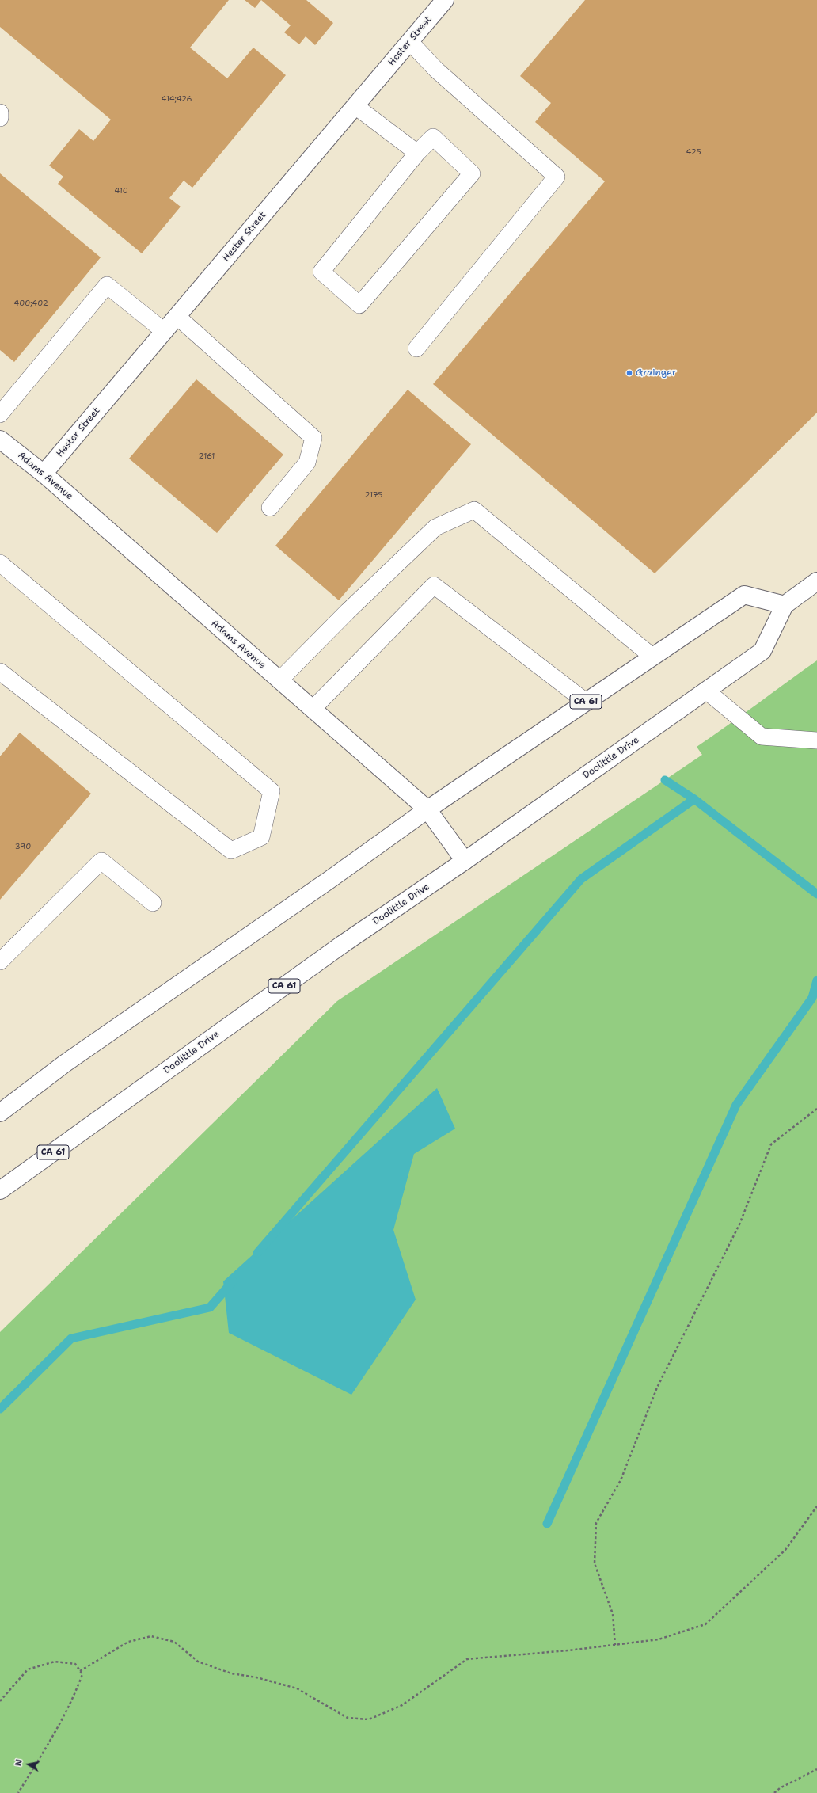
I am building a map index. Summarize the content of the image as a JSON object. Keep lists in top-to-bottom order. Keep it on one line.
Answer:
{"streets":{"main road":["Hester Street","Adams Avenue","CA 61","Doolittle Drive"]},"crossings":[["Hester Street","Adams Avenue"],["Adams Avenue","CA 61"],["Adams Avenue","Doolittle Drive"],["CA 61","Doolittle Drive"]],"places":["Grainger"],"house_numbers":["414;426","425","410","400;402","2161","2175","390"],"north":"left"}
